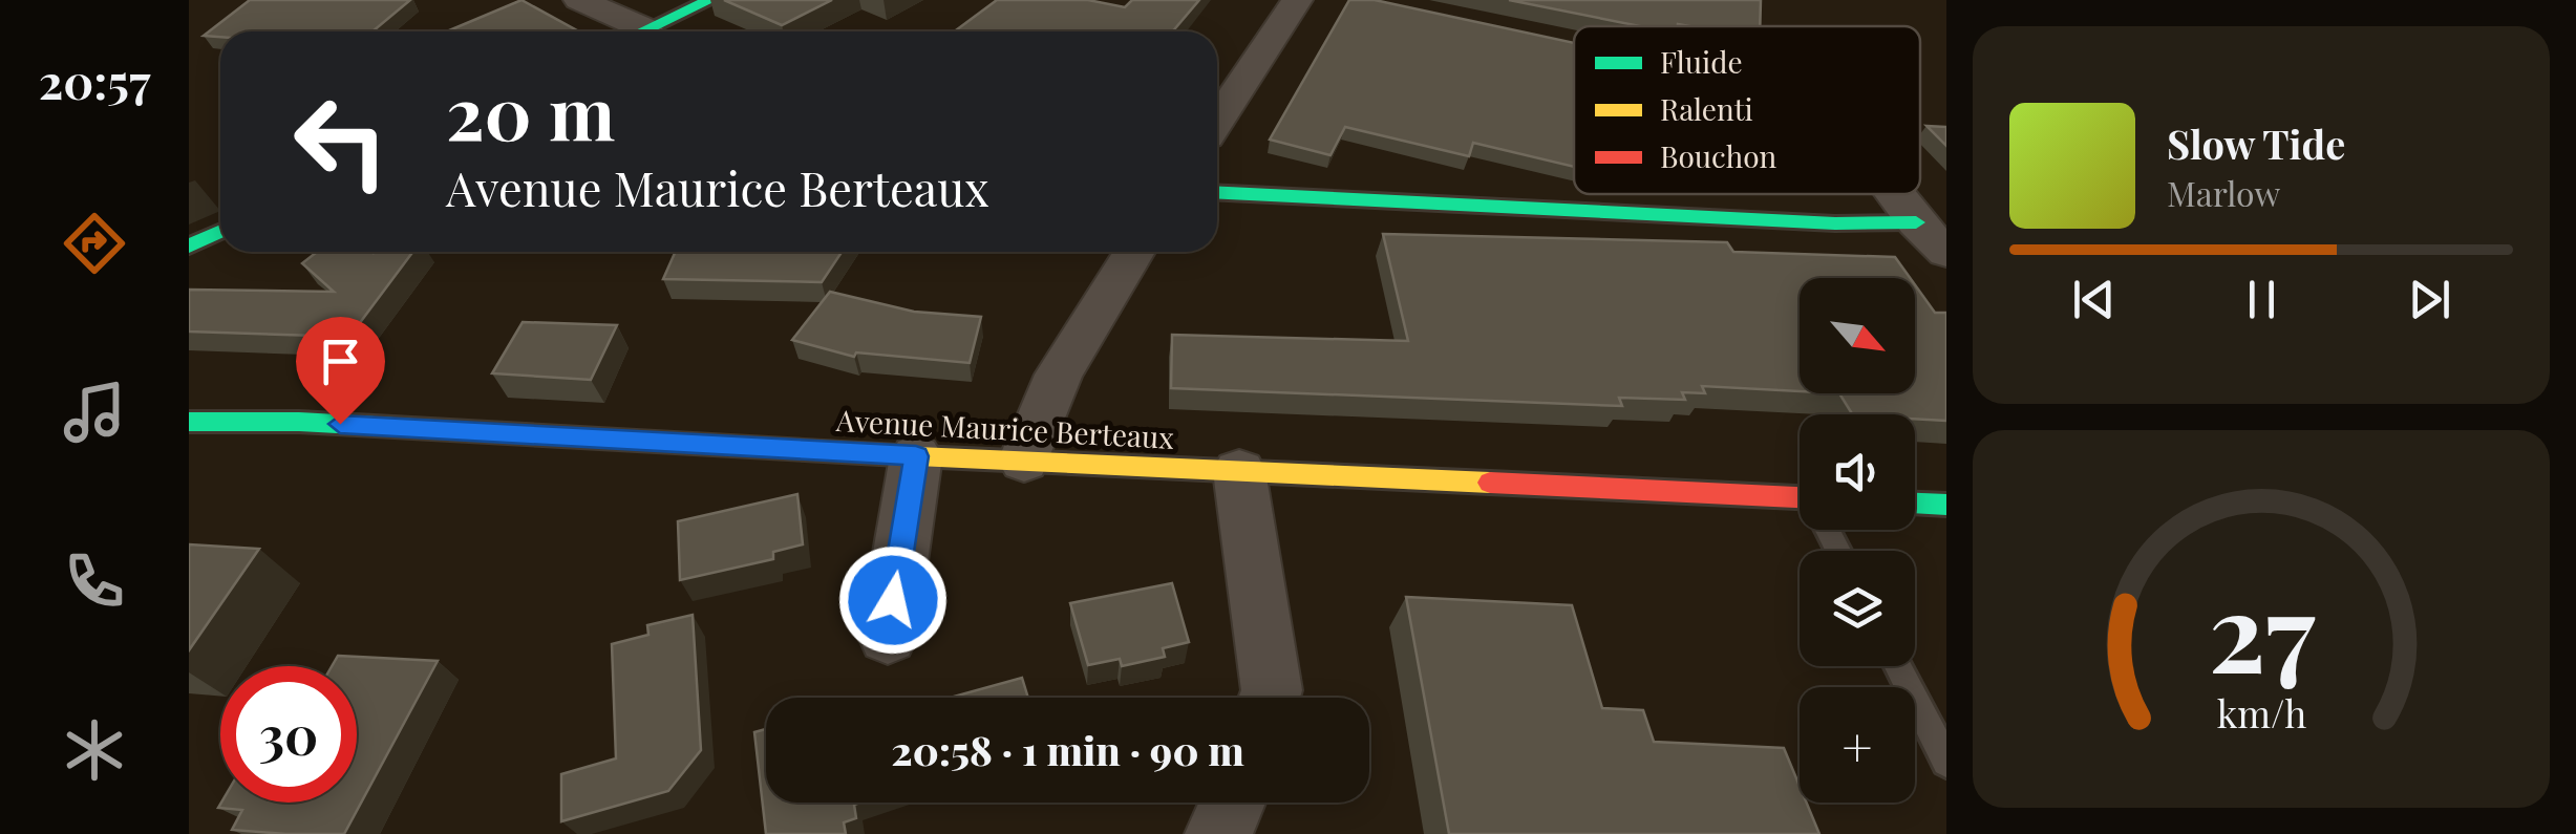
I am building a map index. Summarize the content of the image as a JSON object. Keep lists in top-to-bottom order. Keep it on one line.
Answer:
{"streets":{"main road":["Avenue Maurice Berteaux"]},"legend":["Fluide","Ralenti","Bouchon"],"north":"bottom right","page":{"tabs":"20:57","turn":["20 m","Avenue Maurice Berteaux"],"song":["Slow Tide","Marlow"],"map_buttons":"+","limit":"30","trip":"20:58 · 1 min · 90 m","gauge":["27","km/h"]}}
